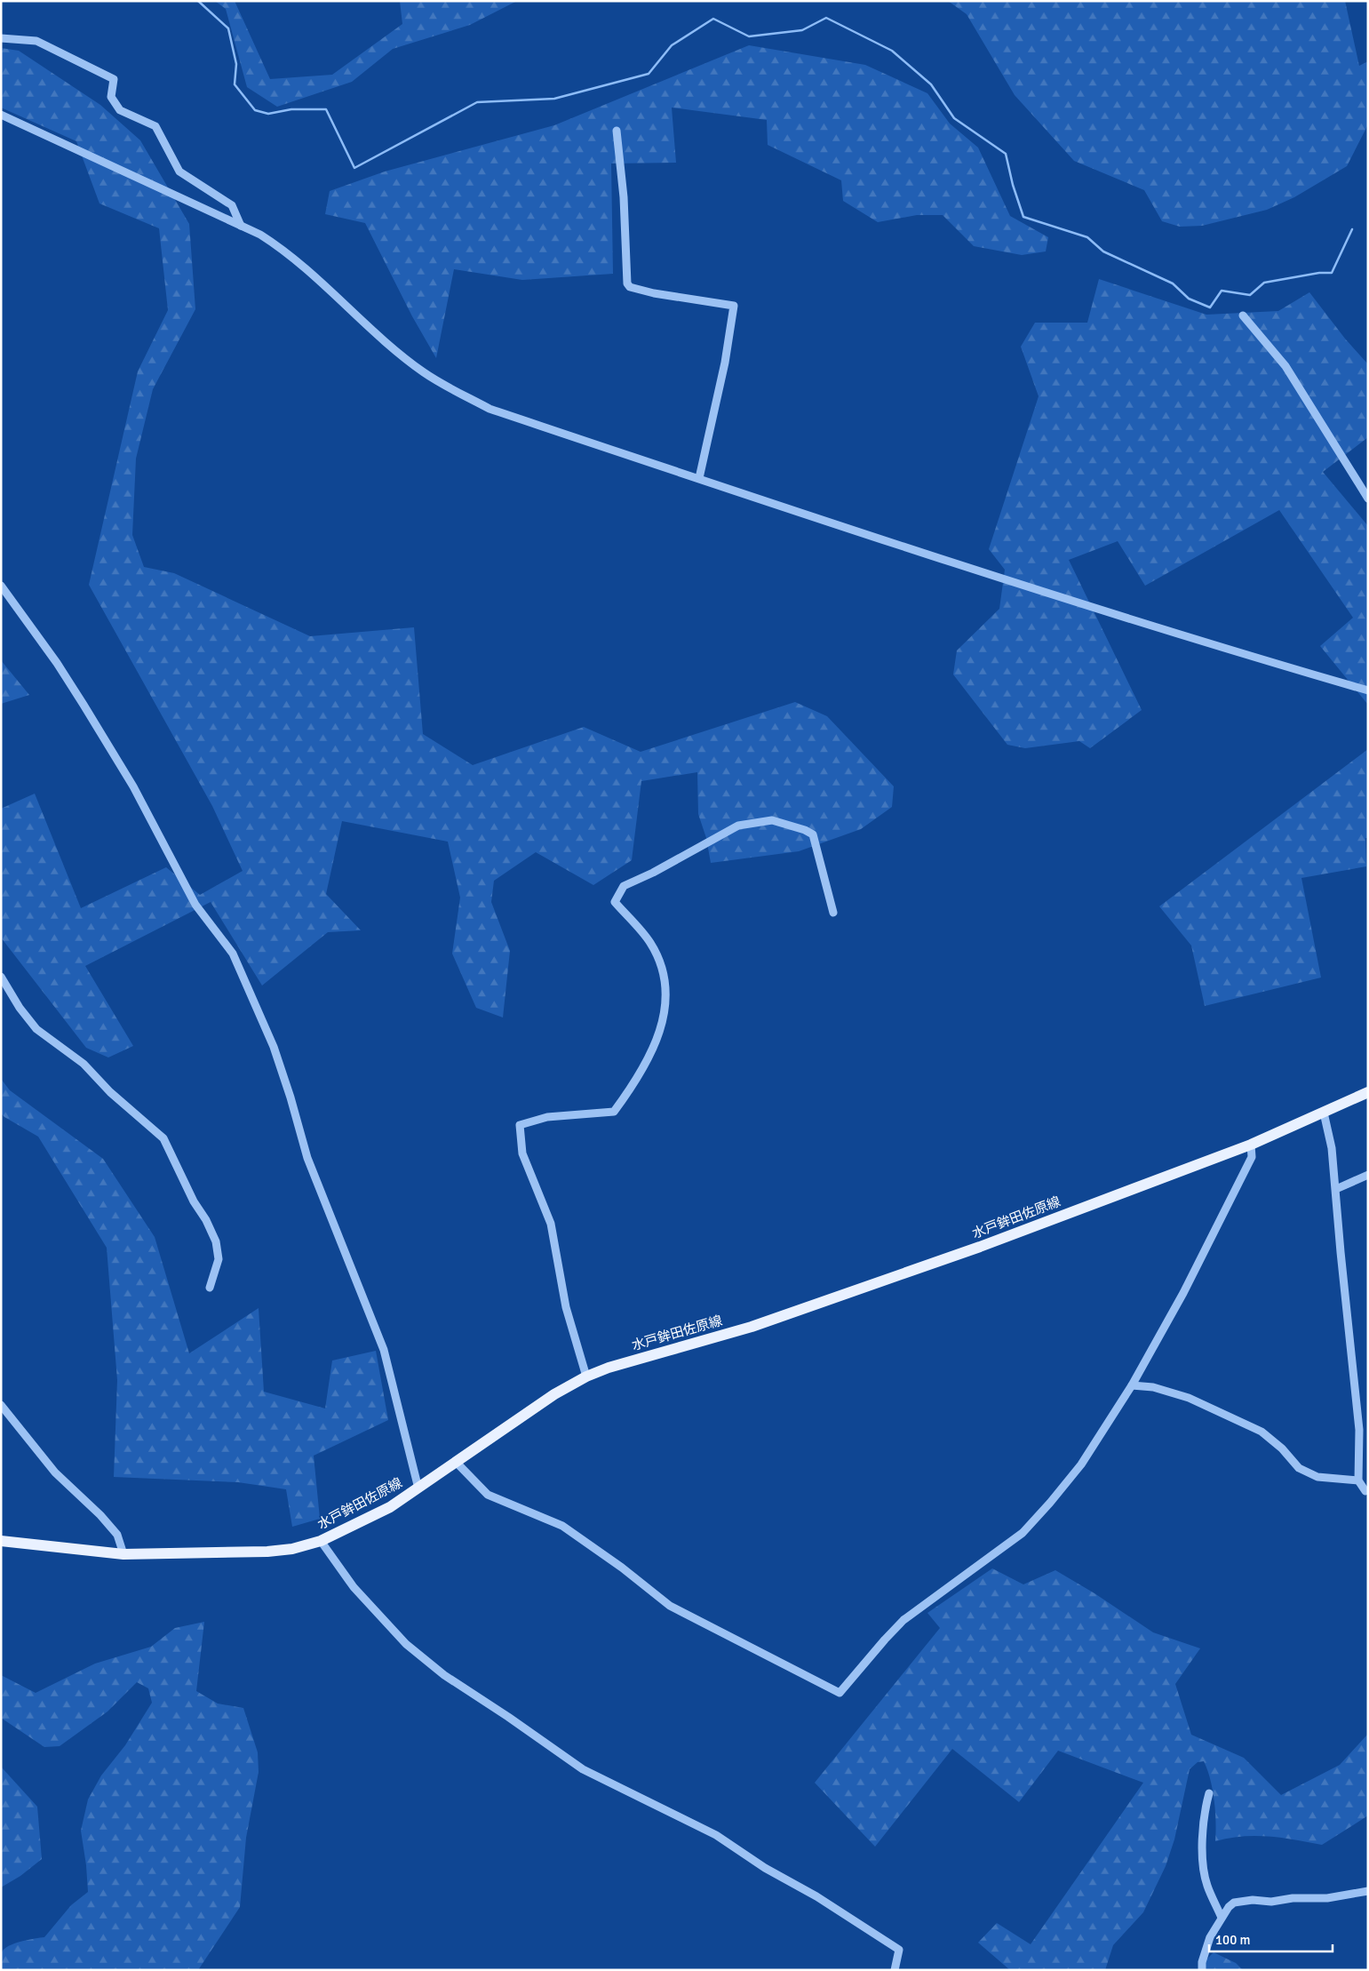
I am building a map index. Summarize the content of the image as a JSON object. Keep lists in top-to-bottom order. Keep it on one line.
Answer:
{"streets":{"main road":["水戸鉾田佐原線"]},"scale_bar":"100 m"}
